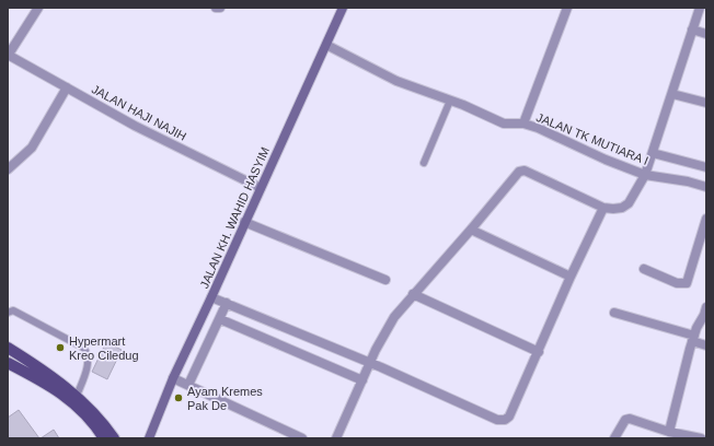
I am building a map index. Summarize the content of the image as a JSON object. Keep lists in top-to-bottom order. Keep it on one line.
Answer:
{"streets":{"street":["JALAN HAJI NAJIH","JALAN TK MUTIARA I","JALAN KH. WAHID HASYIM"]},"crossings":[["JALAN HAJI NAJIH","JALAN KH. WAHID HASYIM"],["JALAN TK MUTIARA I","JALAN KH. WAHID HASYIM"]],"places":["Hypermart Kreo Ciledug","Ayam Kremes Pak De"]}
